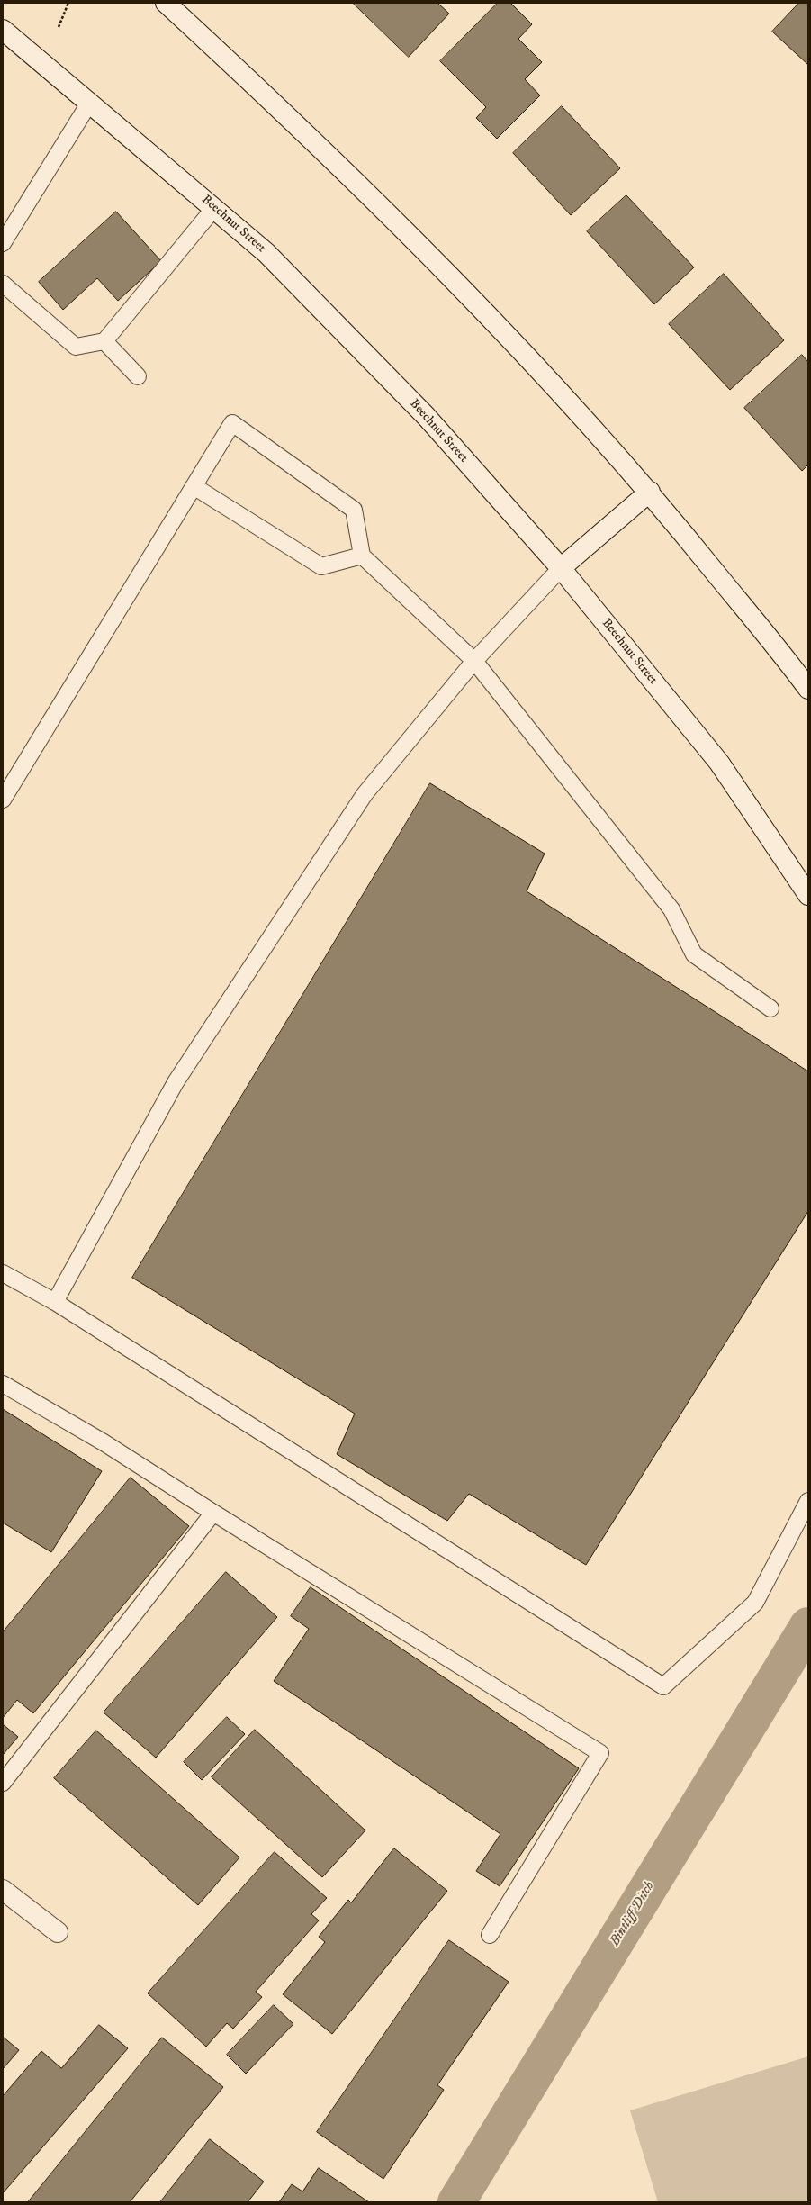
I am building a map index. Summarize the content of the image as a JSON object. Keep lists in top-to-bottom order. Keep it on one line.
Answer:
{"streets":{"main road":["Beechnut Street"]},"water":["Bintliff Ditch"]}
